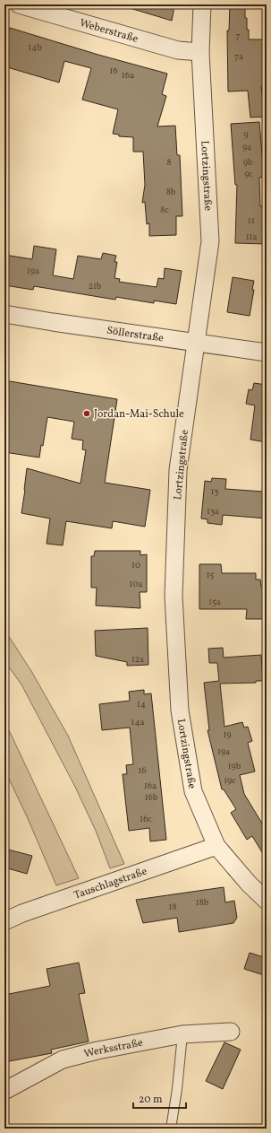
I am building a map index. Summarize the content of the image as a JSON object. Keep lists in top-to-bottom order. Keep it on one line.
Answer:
{"streets":{"street":["Weberstraße","Lortzingstraße","Söllerstraße","Tauschlagstraße","Werksstraße"]},"crossings":[["Weberstraße","Lortzingstraße"],["Lortzingstraße","Söllerstraße"],["Lortzingstraße","Tauschlagstraße"]],"places":["Jordan-Mai-Schule"],"house_numbers":["7","14b","7a","16","16a","9","9a","8","9b","9c","8b","8c","11","11a","19a","21b","13","13a","10","15","10a","15a","12a","14","14a","19","19a","19b","16","19c","16a","16b","16c","18b","18"],"scale_bar":"20 m"}
